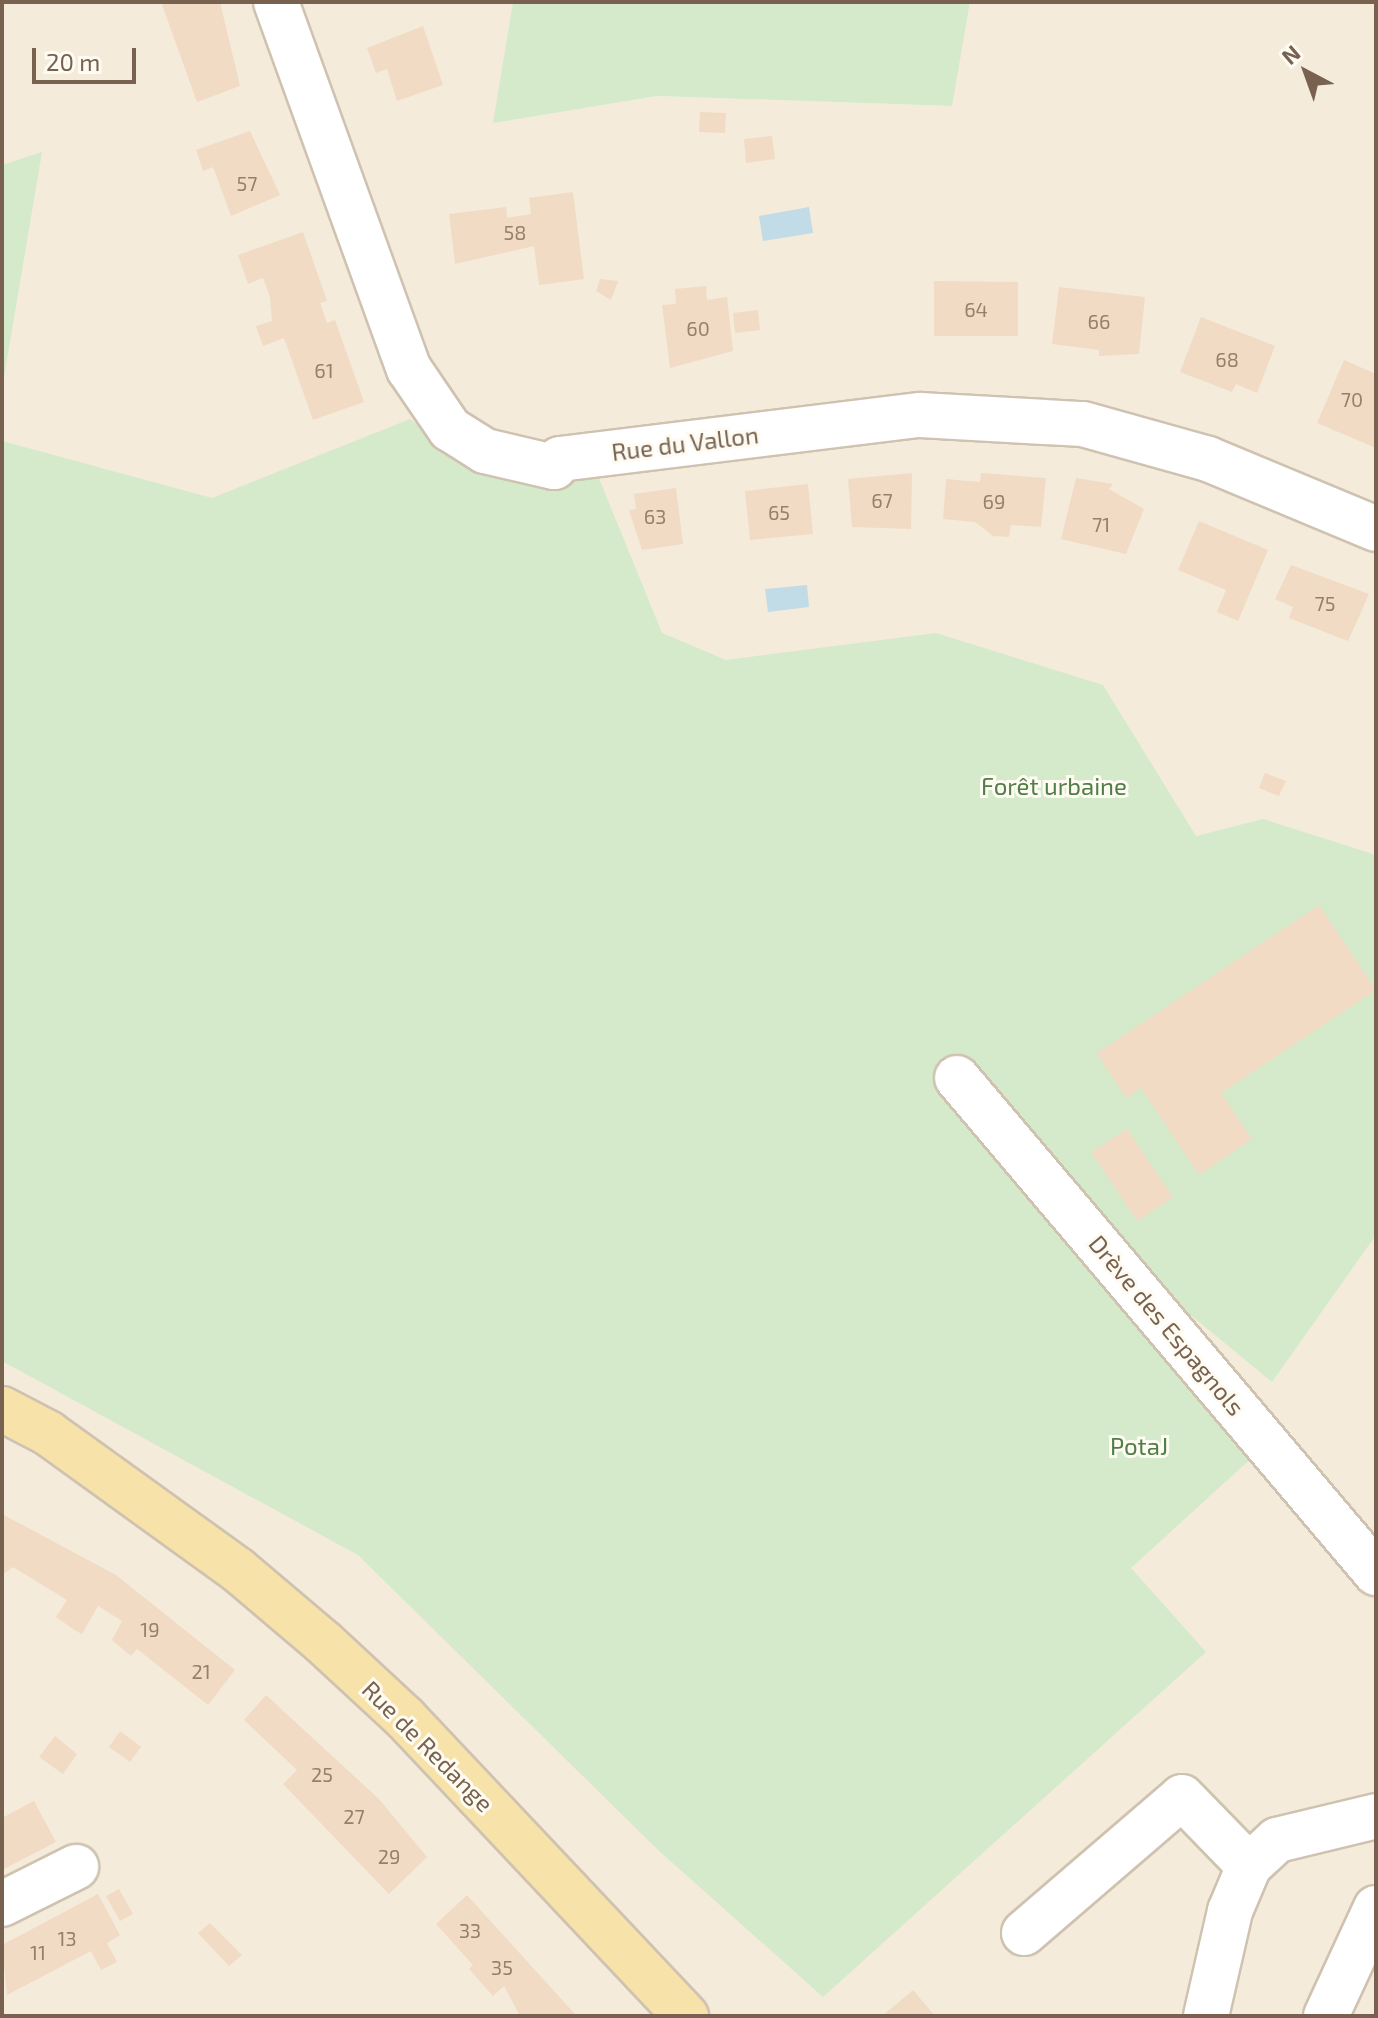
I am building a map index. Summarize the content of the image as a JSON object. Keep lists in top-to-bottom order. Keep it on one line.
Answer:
{"streets":{"main road":["Rue de Redange"],"street":["Rue du Vallon","Drève des Espagnols"]},"parks":["Forêt urbaine","PotaJ"],"house_numbers":["57","58","64","66","60","68","61","70","67","69","65","63","71","75","19","21","25","27","29","33","13","11","35"],"scale_bar":"20 m","north":"top left"}
